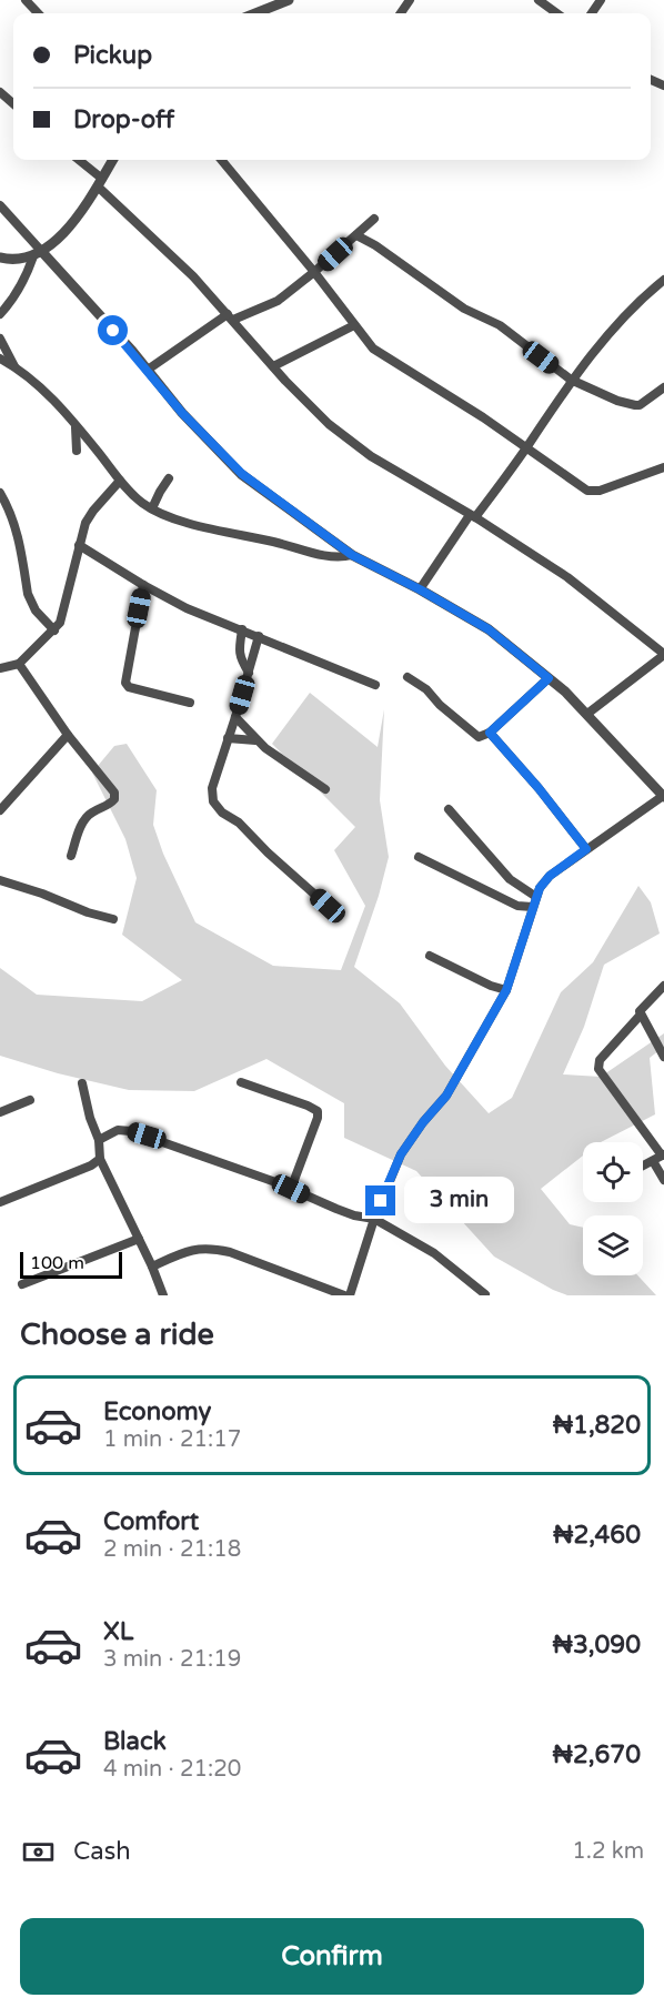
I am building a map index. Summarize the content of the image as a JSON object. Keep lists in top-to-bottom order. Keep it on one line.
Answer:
{"scale_bar":"100 m","page":{"banner":["Pickup","Drop-off"],"bubble":"3 min","scale":"100 m","heading":"Choose a ride","list":[{"name":"Economy","note":"1 min · 21:17","value":"₦1,820"},{"name":"Comfort","note":"2 min · 21:18","value":"₦2,460"},{"name":"XL","note":"3 min · 21:19","value":"₦3,090"},{"name":"Black","note":"4 min · 21:20","value":"₦2,670"}],"pay":["Cash","1.2 km"],"buttons":"Confirm"}}
